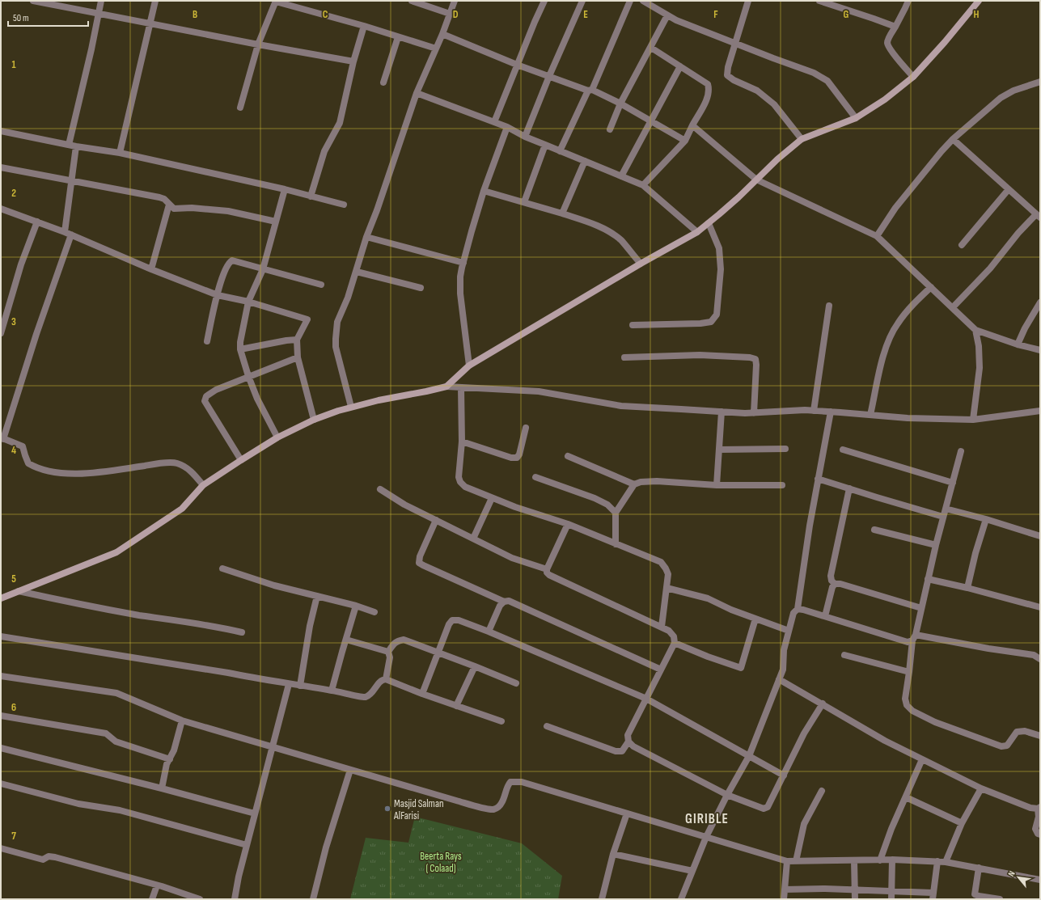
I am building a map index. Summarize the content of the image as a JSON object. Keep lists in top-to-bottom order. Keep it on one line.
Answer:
{"districts":["GIRIBLE"],"parks":["Beerta Rays ( Colaad)"],"places":["Masjid Salman AlFarisi"],"scale_bar":"50 m","north":"top left","grid":{"columns":["B","C","D","E","F","G","H"],"rows":["1","2","3","4","5","6","7"]}}
